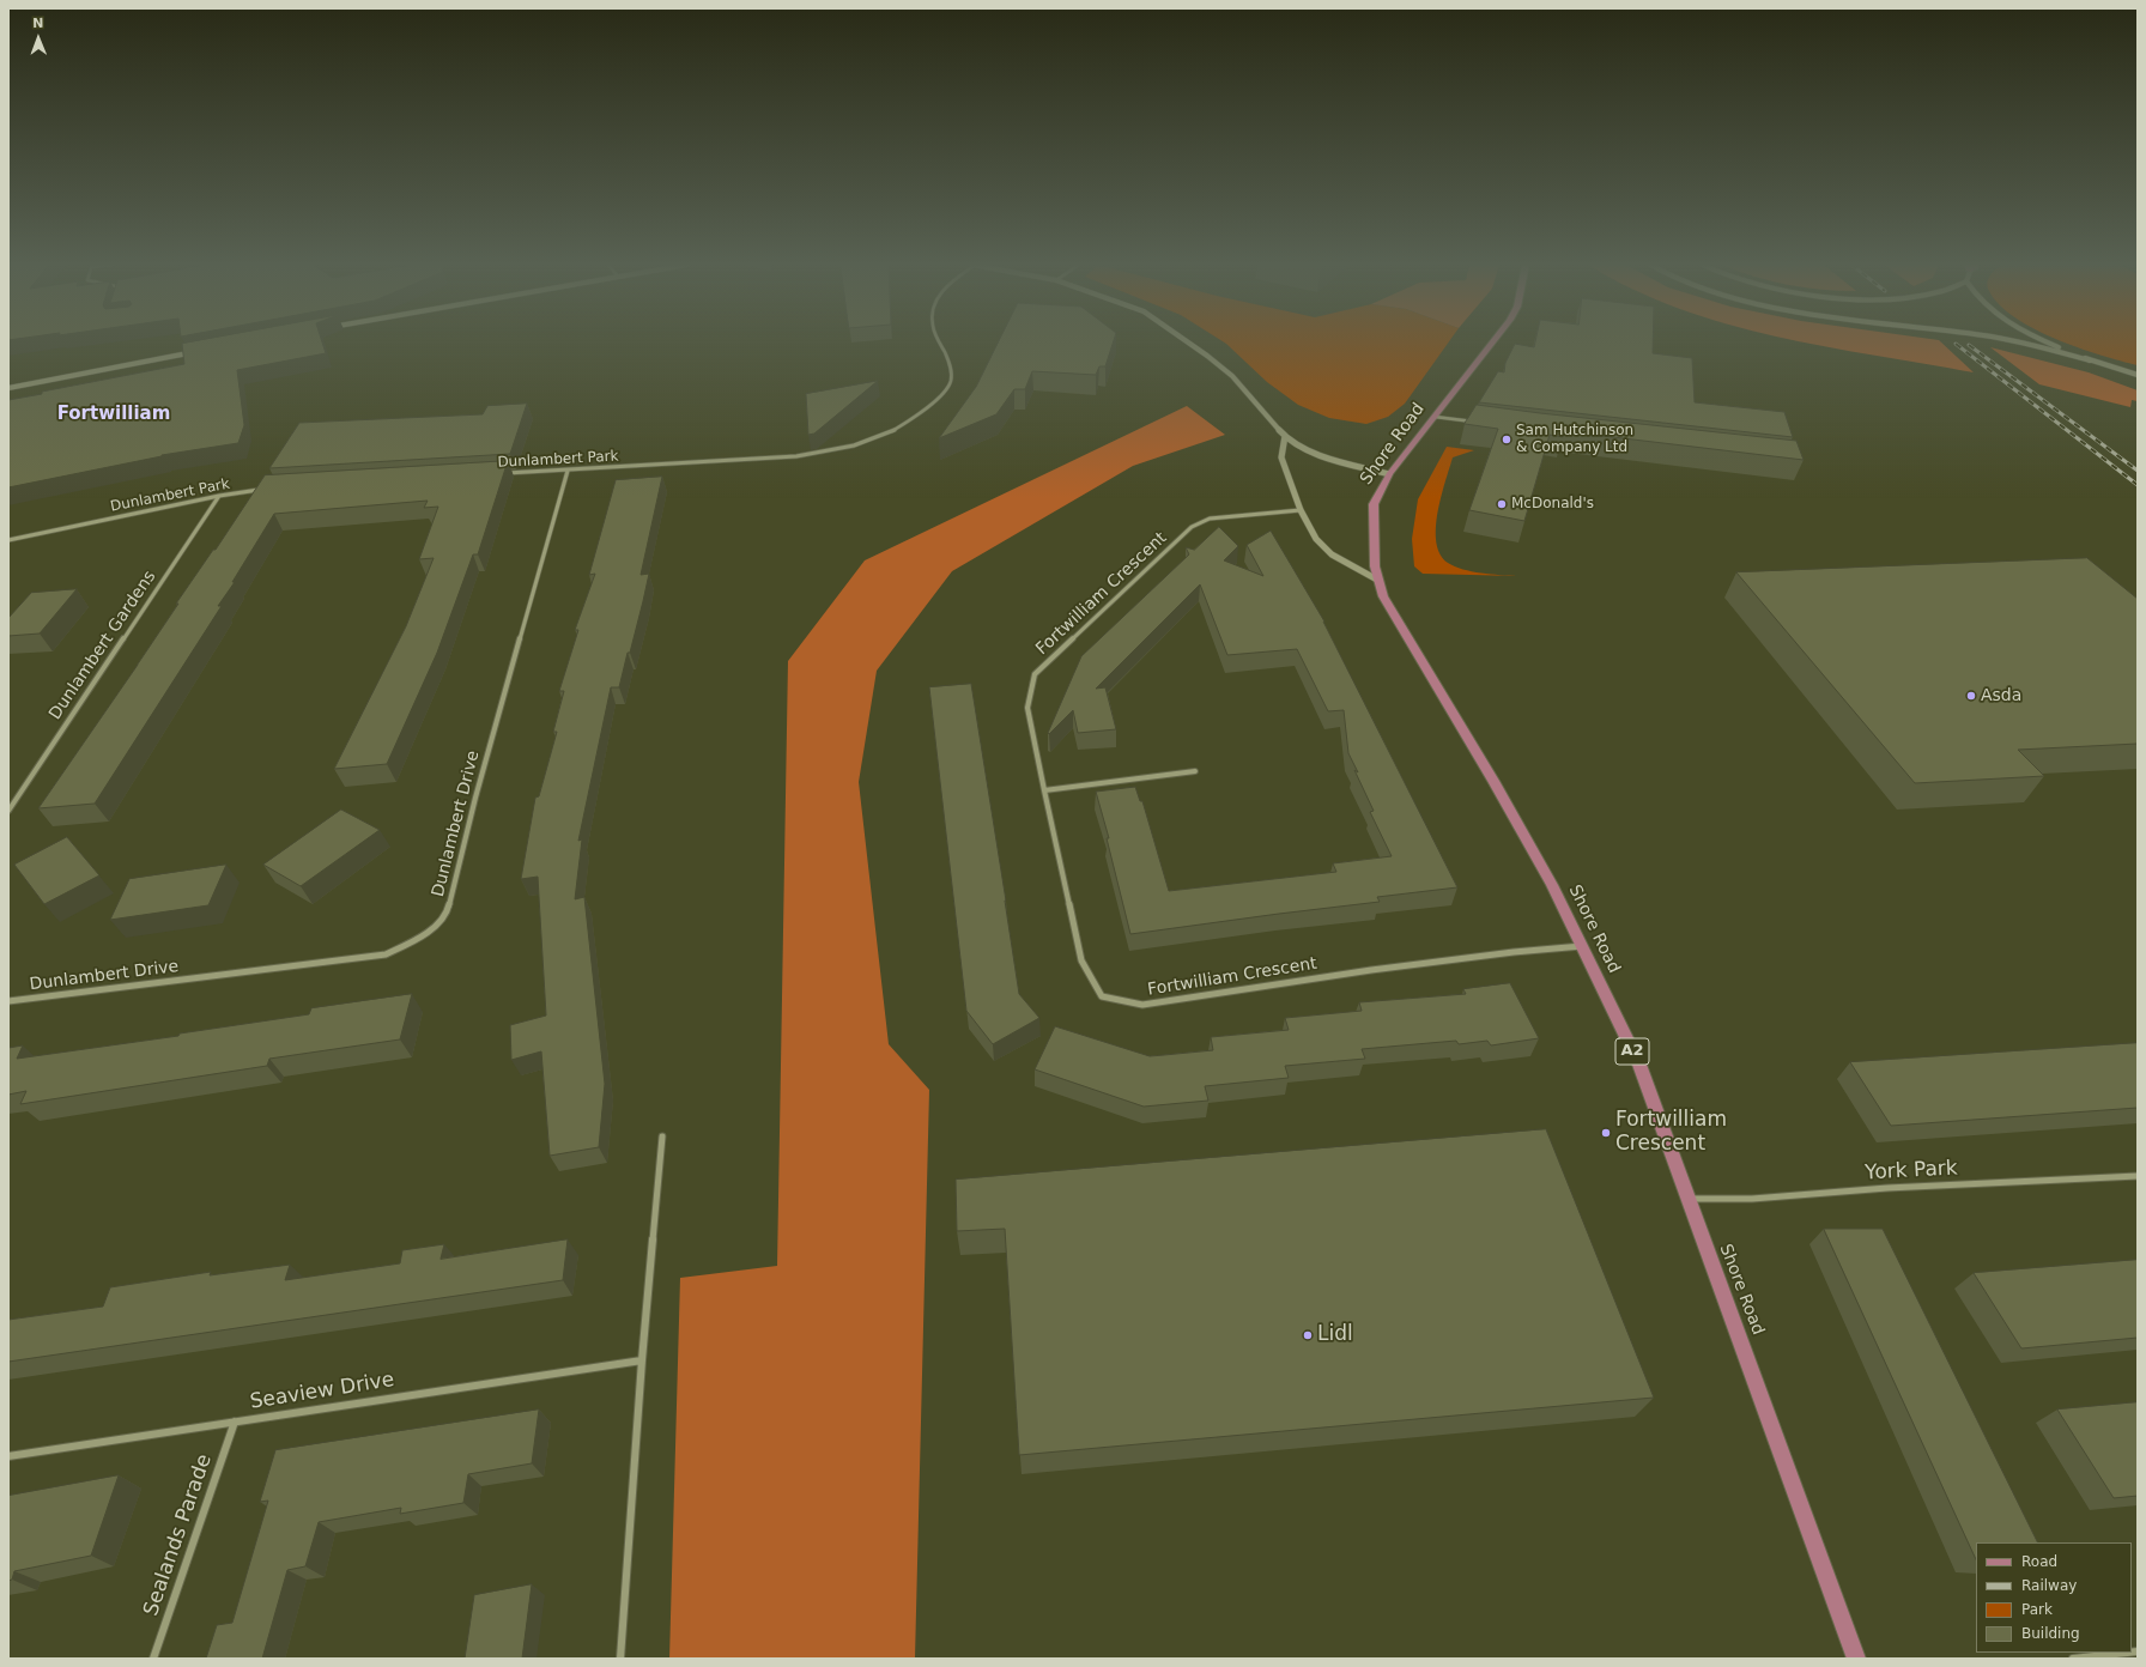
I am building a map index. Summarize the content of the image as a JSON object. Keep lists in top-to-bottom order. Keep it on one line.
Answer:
{"streets":{"main road":["Shore Road","A2"],"street":["Dunlambert Park","Fortwilliam Crescent","Dunlambert Gardens","Dunlambert Drive","York Park","Seaview Drive","Sealands Parade"]},"crossings":[["Shore Road","Fortwilliam Crescent"],["Shore Road","York Park"],["Dunlambert Park","Dunlambert Gardens"],["Dunlambert Park","Dunlambert Drive"],["Seaview Drive","Sealands Parade"]],"districts":["Fortwilliam"],"places":["Sam Hutchinson & Company Ltd","McDonald's","Asda","Fortwilliam Crescent","Lidl"],"legend":["Road","Railway","Park","Building"],"north":"top"}
